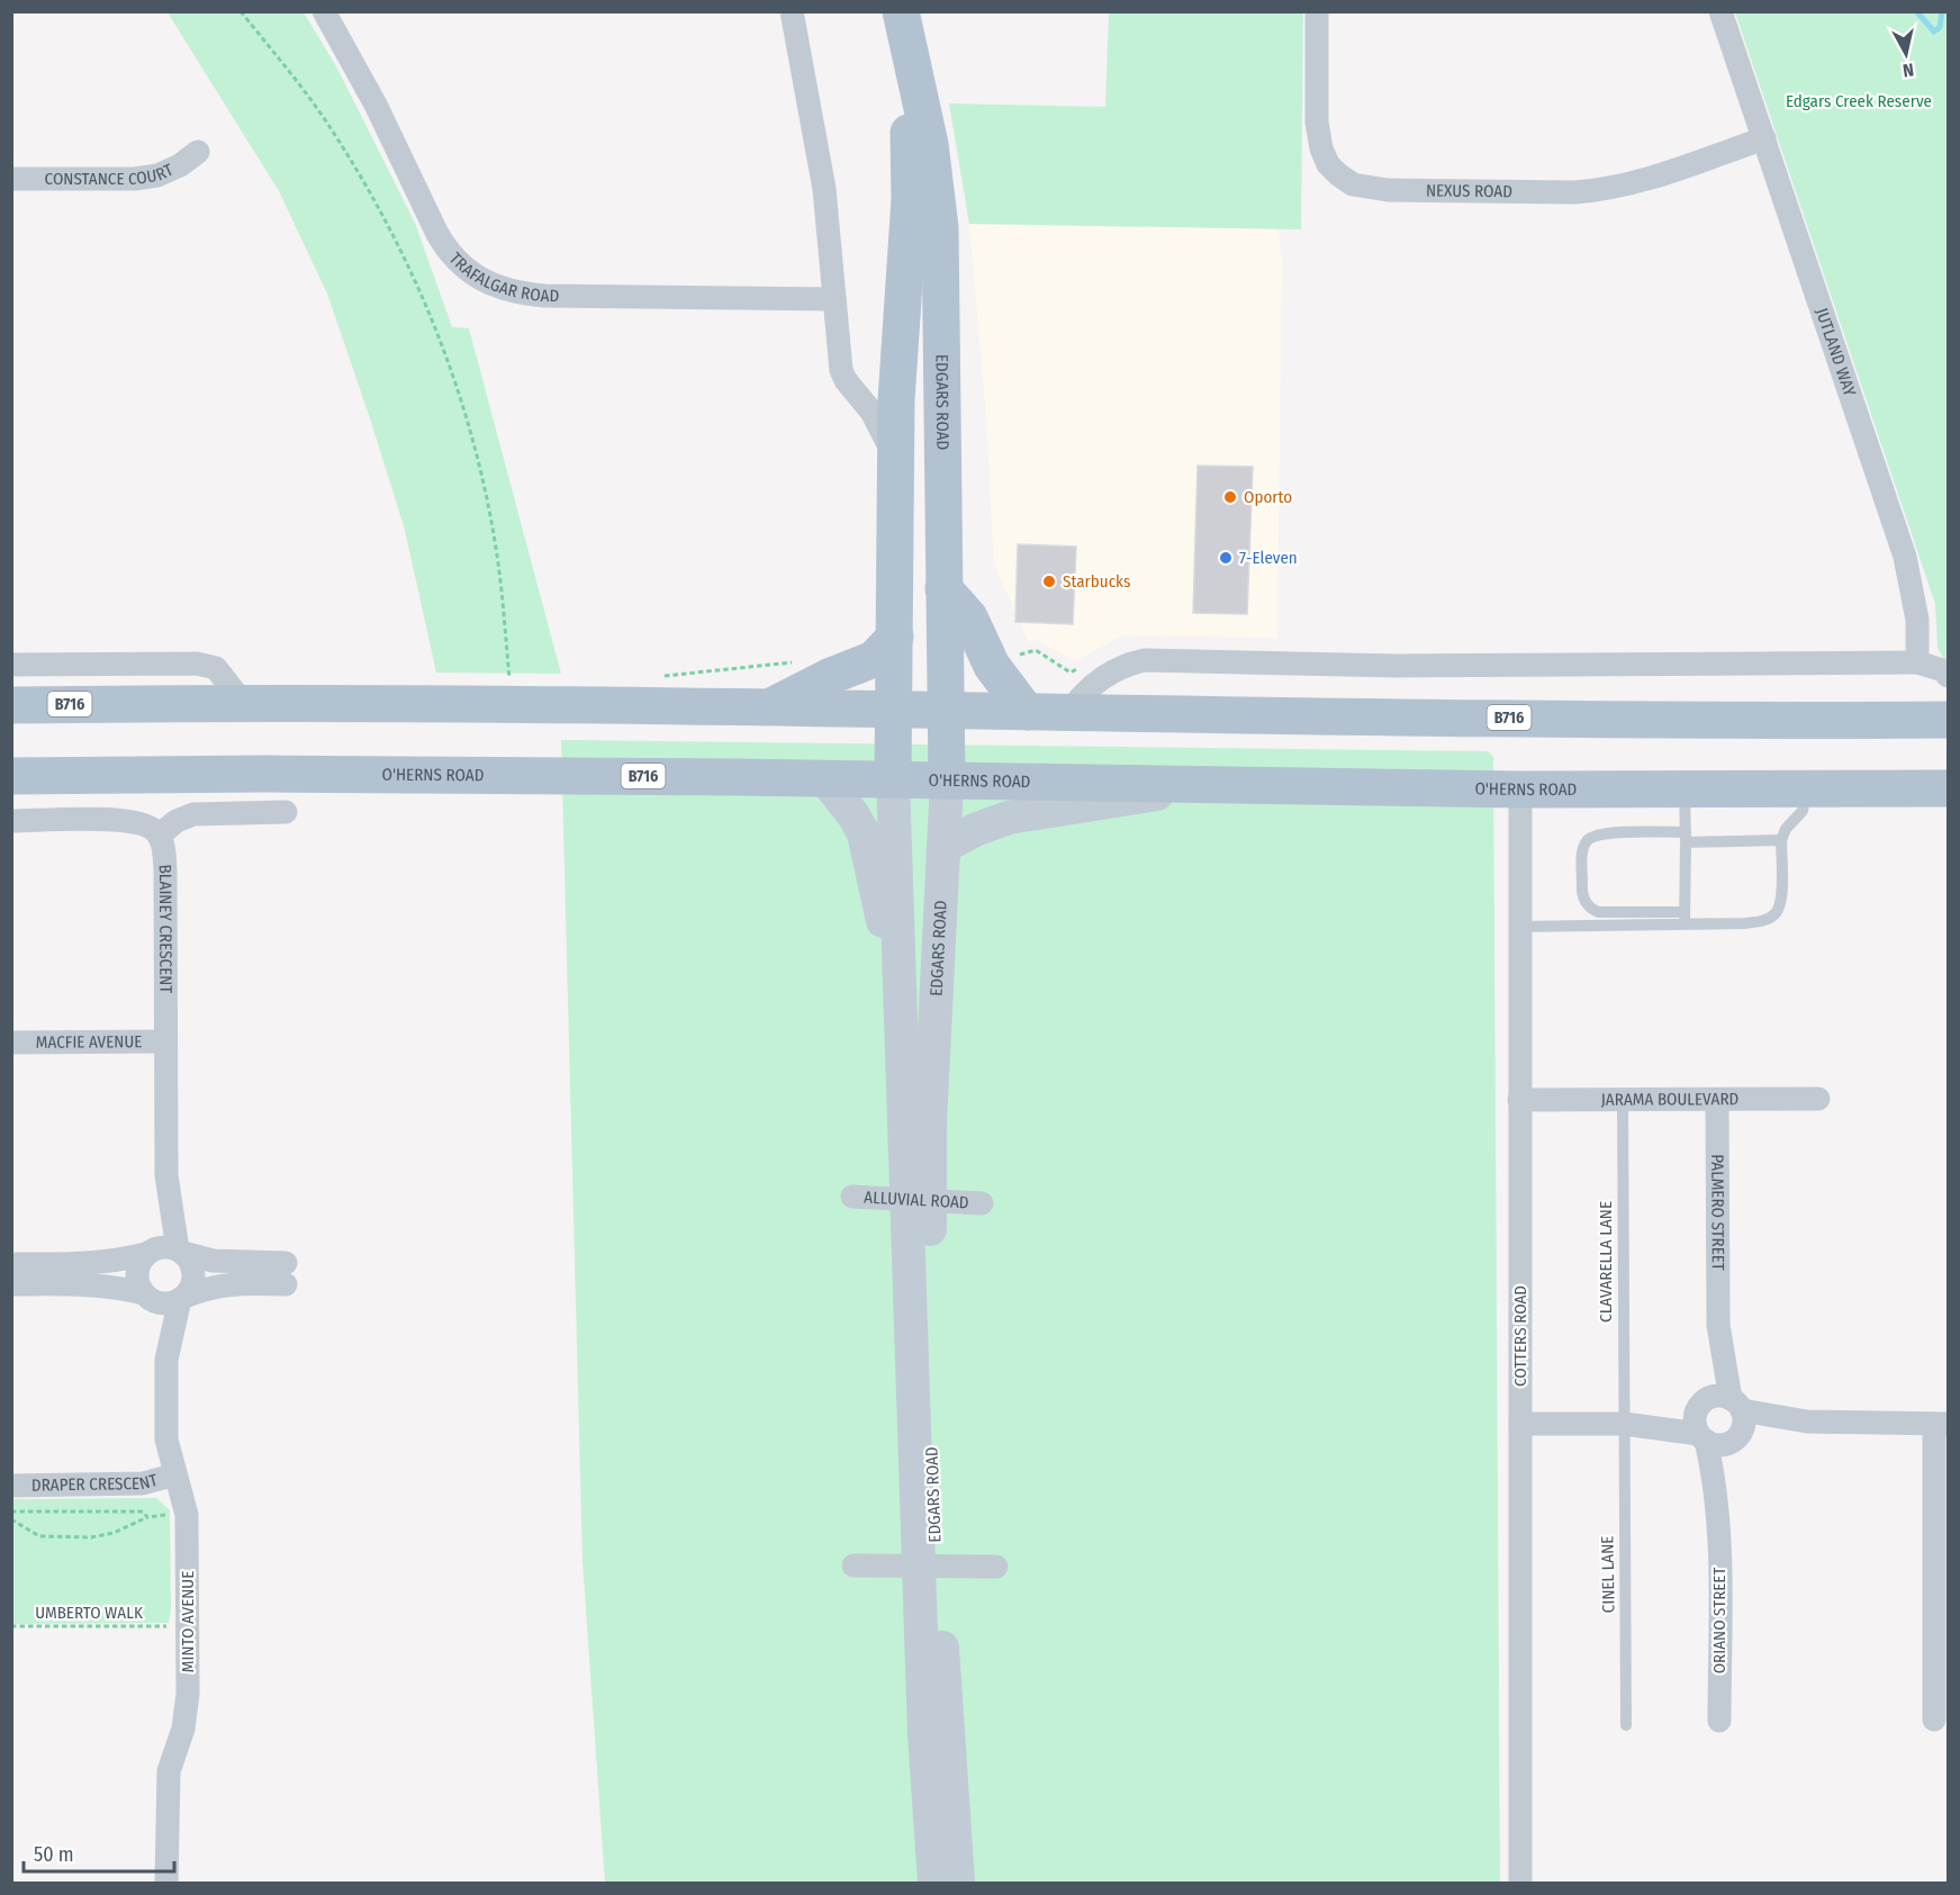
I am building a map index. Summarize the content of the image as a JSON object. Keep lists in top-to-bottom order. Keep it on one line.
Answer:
{"streets":{"main road":["EDGARS ROAD","B716","O'HERNS ROAD"],"street":["CONSTANCE COURT","NEXUS ROAD","TRAFALGAR ROAD","JUTLAND WAY","BLAINEY CRESCENT","MACFIE AVENUE","JARAMA BOULEVARD","ALLUVIAL ROAD","PALMERO STREET","COTTERS ROAD","DRAPER CRESCENT","ORIANO STREET","MINTO AVENUE"],"lane":["CLAVARELLA LANE","CINEL LANE"],"path":["UMBERTO WALK"]},"crossings":[["NEXUS ROAD","JUTLAND WAY"],["EDGARS ROAD","B716"],["EDGARS ROAD","O'HERNS ROAD"],["EDGARS ROAD","ALLUVIAL ROAD"],["O'HERNS ROAD","COTTERS ROAD"],["BLAINEY CRESCENT","MACFIE AVENUE"],["BLAINEY CRESCENT","MINTO AVENUE"],["JARAMA BOULEVARD","PALMERO STREET"],["JARAMA BOULEVARD","CLAVARELLA LANE"],["JARAMA BOULEVARD","COTTERS ROAD"],["PALMERO STREET","ORIANO STREET"],["CLAVARELLA LANE","CINEL LANE"],["DRAPER CRESCENT","MINTO AVENUE"]],"parks":["Edgars Creek Reserve"],"places":["Oporto","7-Eleven","Starbucks"],"scale_bar":"50 m","north":"bottom"}
